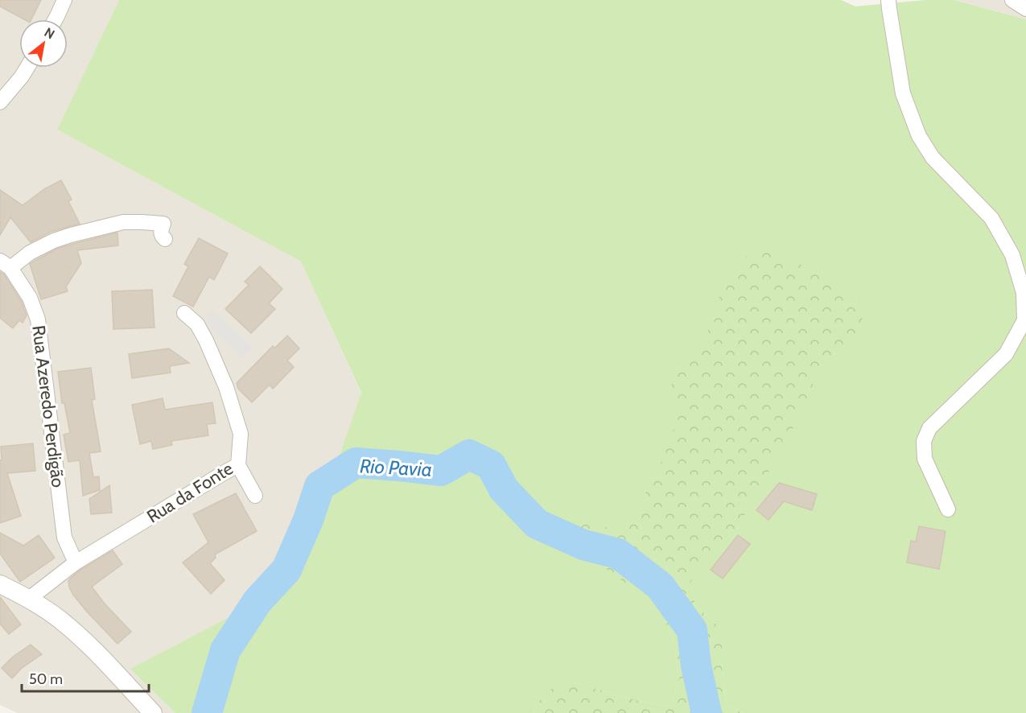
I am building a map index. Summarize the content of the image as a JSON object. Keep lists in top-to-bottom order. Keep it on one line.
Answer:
{"streets":{"street":["Rua Azeredo Perdigão","Rua da Fonte"]},"crossings":[["Rua Azeredo Perdigão","Rua da Fonte"]],"water":["Rio Pavia"],"scale_bar":"50 m","north":"top right"}
